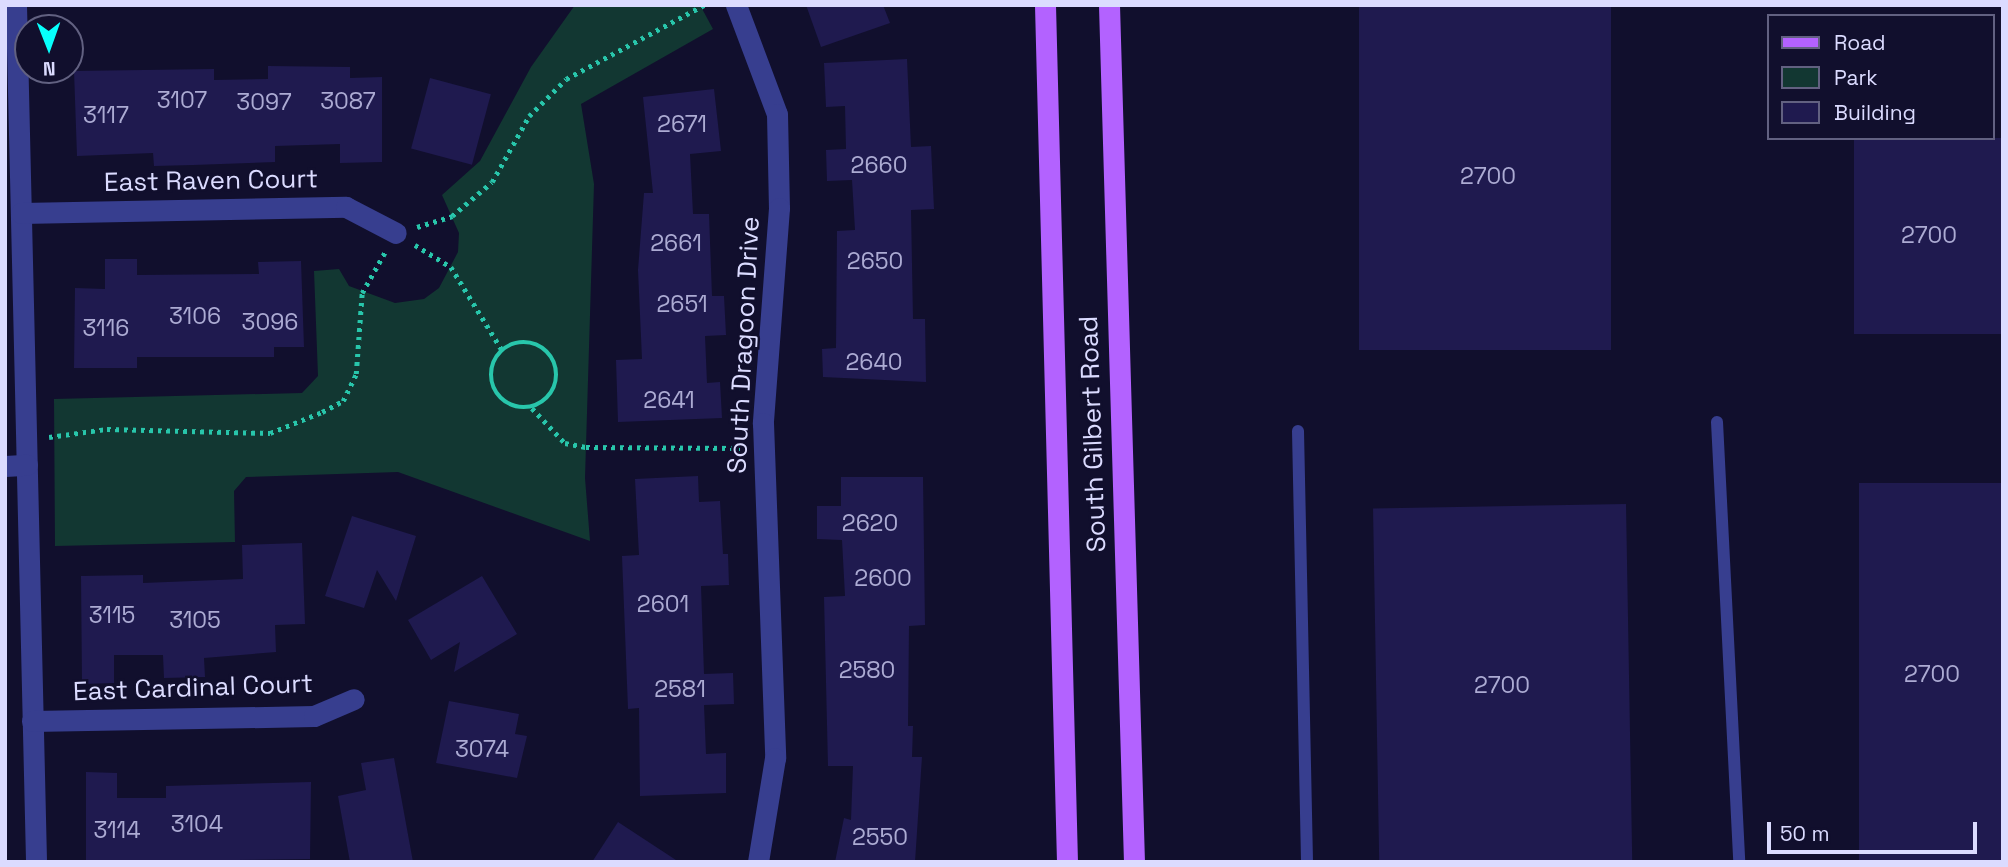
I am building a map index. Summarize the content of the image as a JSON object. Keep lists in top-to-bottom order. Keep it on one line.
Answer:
{"streets":{"main road":["South Gilbert Road"],"street":["East Raven Court","South Dragoon Drive","East Cardinal Court"]},"house_numbers":["3107","3087","3097","3117","2671","2660","2700","2700","2661","2650","2651","3106","3096","3116","2640","2641","2620","2600","2601","3115","3105","2580","2700","2700","2581","3074","3104","3114","2550"],"legend":["Road","Park","Building"],"scale_bar":"50 m","north":"bottom"}
